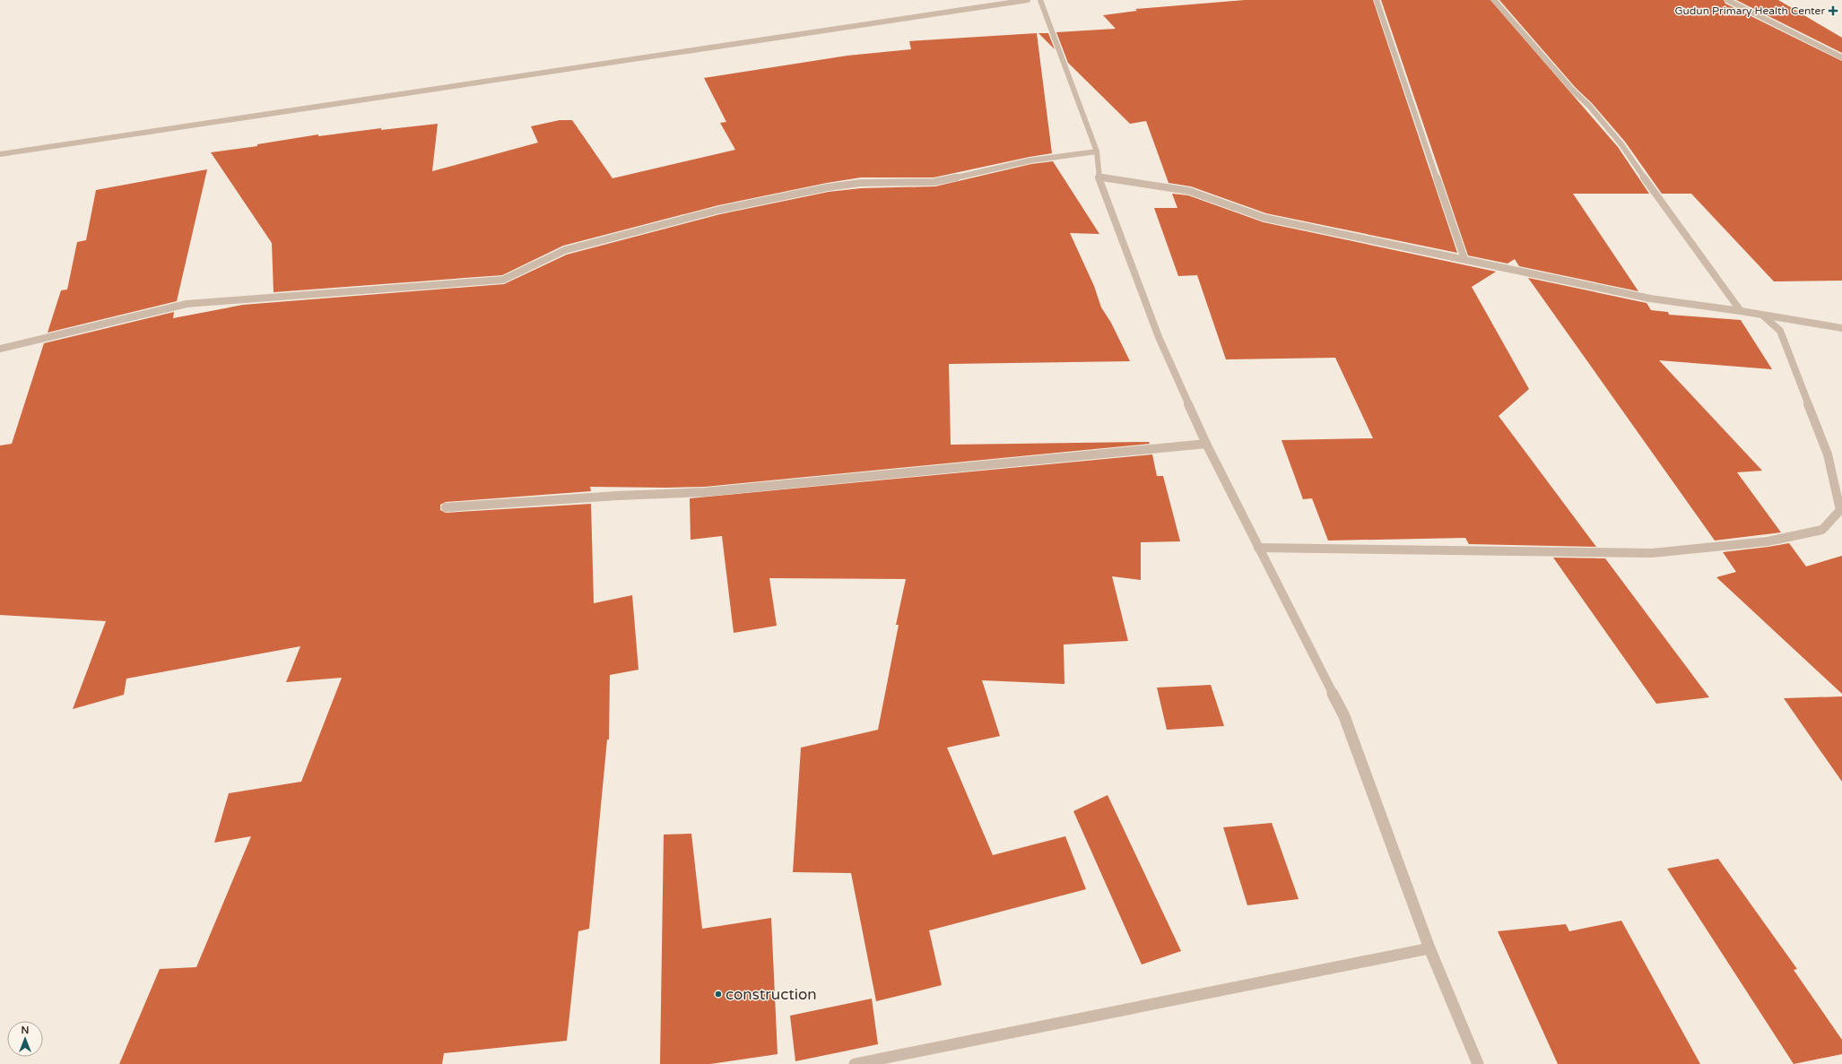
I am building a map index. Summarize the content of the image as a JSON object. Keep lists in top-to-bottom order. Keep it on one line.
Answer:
{"places":{"health":["Gudun Primary Health Center"],"other":["construction"]},"north":"top"}
